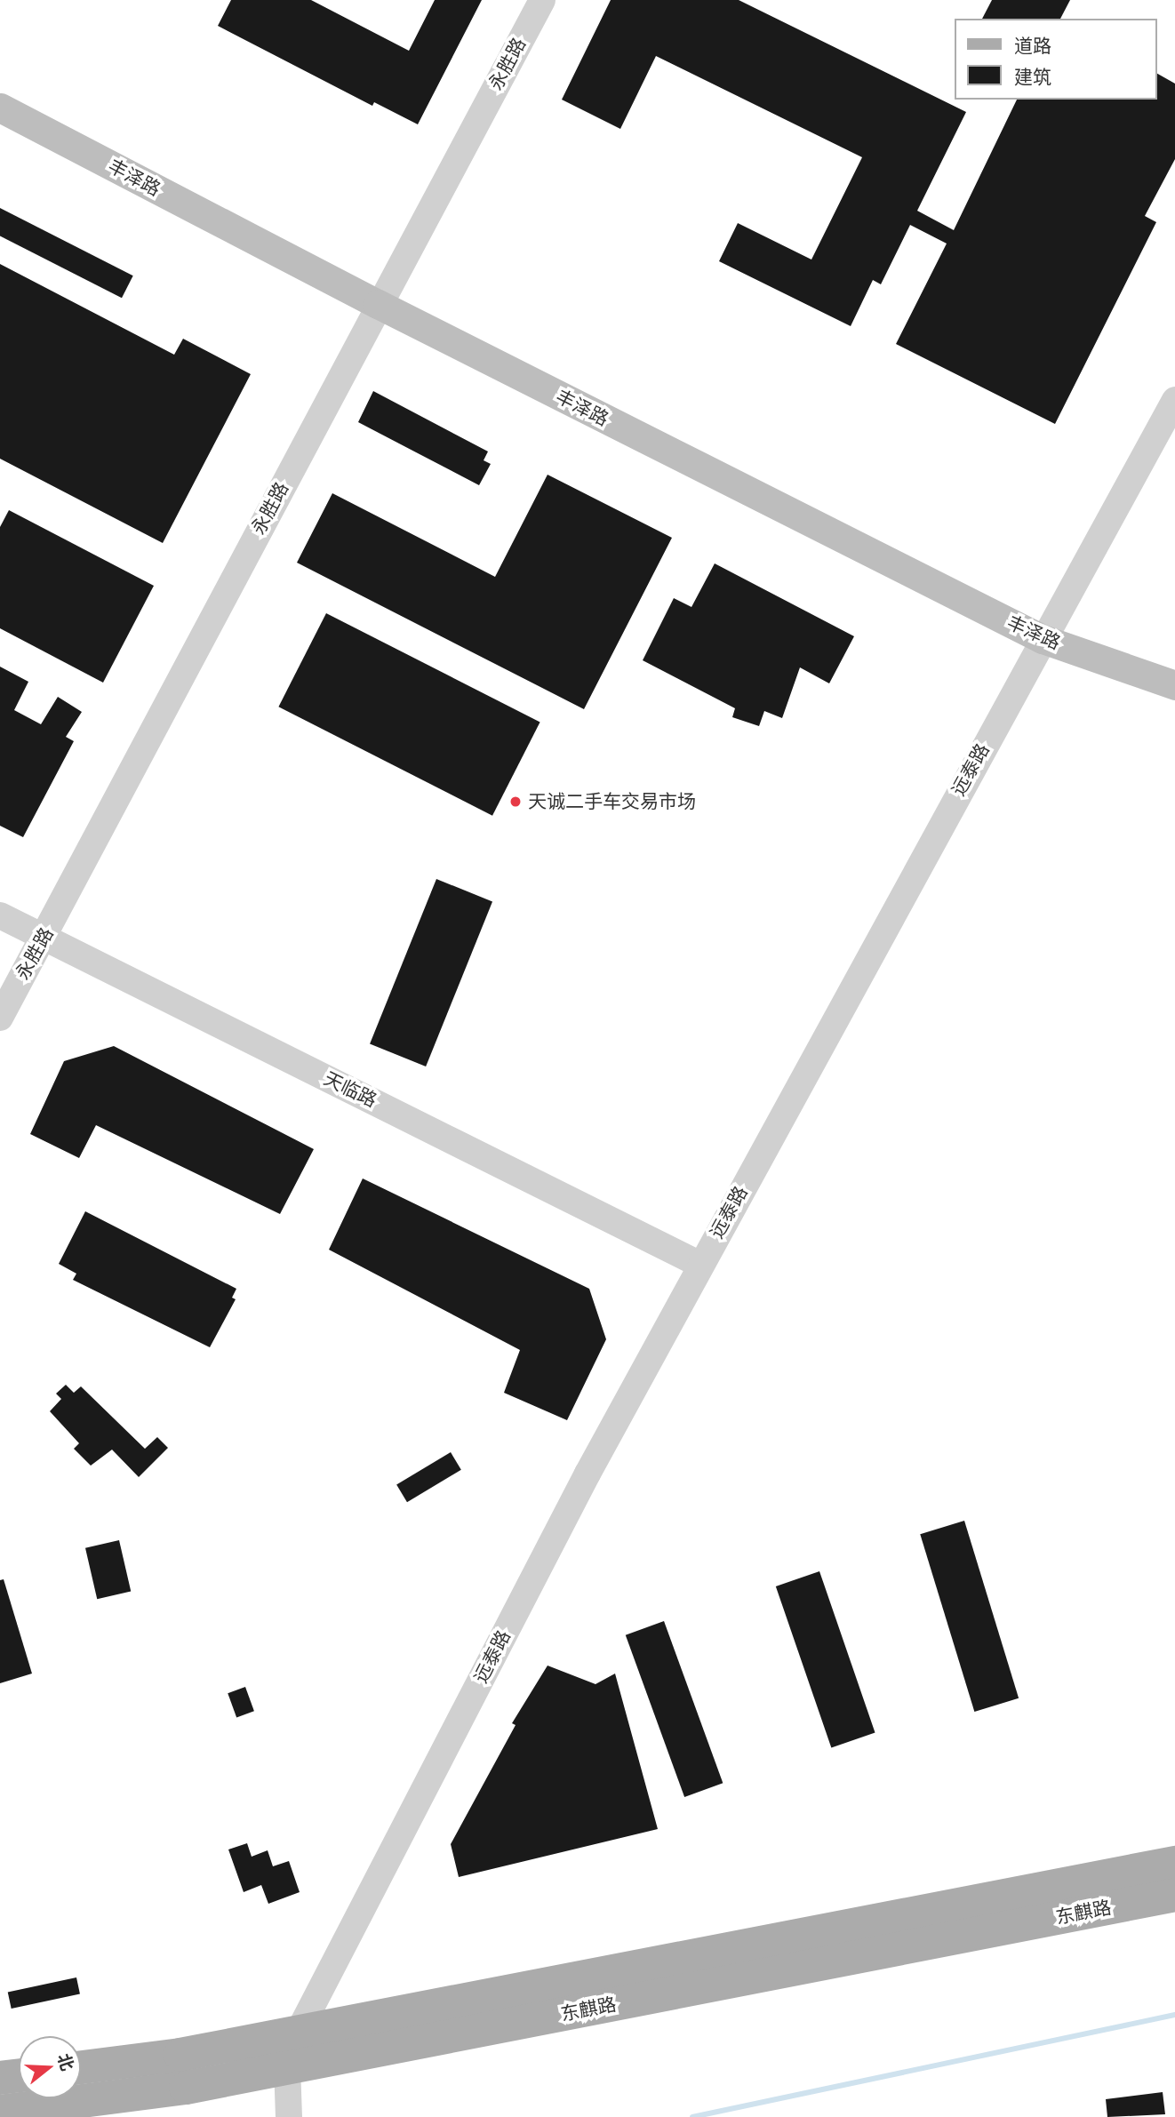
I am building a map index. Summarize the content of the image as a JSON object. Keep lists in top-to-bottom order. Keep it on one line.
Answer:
{"streets":{"main road":["丰泽路","东麒路"],"street":["永胜路","远泰路","天临路"]},"crossings":[["永胜路","丰泽路"],["永胜路","天临路"],["丰泽路","远泰路"],["远泰路","天临路"],["远泰路","东麒路"]],"places":["天诚二手车交易市场"],"legend":["道路","建筑"],"north":"right"}
